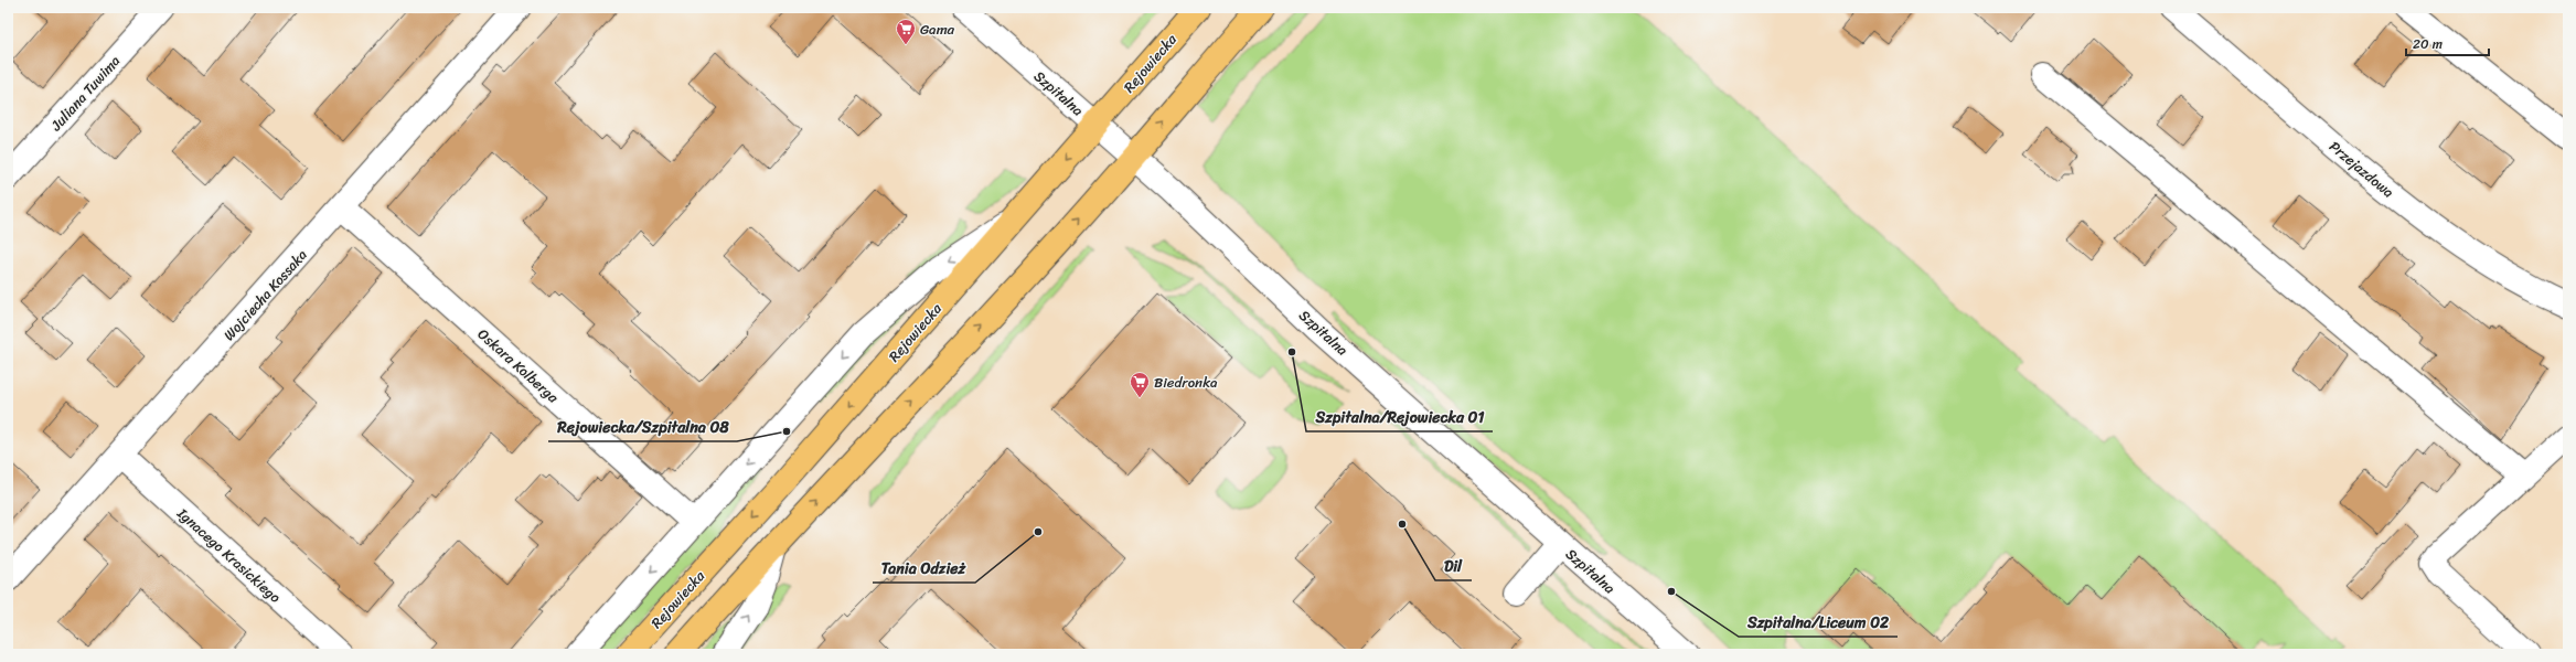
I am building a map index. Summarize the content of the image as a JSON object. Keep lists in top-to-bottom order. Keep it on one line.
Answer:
{"streets":{"highway":["Rejowiecka"],"street":["Juliana Tuwima","Szpitalna","Przejazdowa","Wojciecha Kossaka","Oskara Kolberga","Ignacego Krasickiego"]},"crossings":[["Rejowiecka","Szpitalna"],["Wojciecha Kossaka","Oskara Kolberga"],["Wojciecha Kossaka","Ignacego Krasickiego"]],"places":{"supermarket":["Gama","Biedronka"],"other":["Szpitalna/Rejowiecka 01","Rejowiecka/Szpitalna 08","Dil","Tania Odzież","Szpitalna/Liceum 02"]},"scale_bar":"20 m"}
